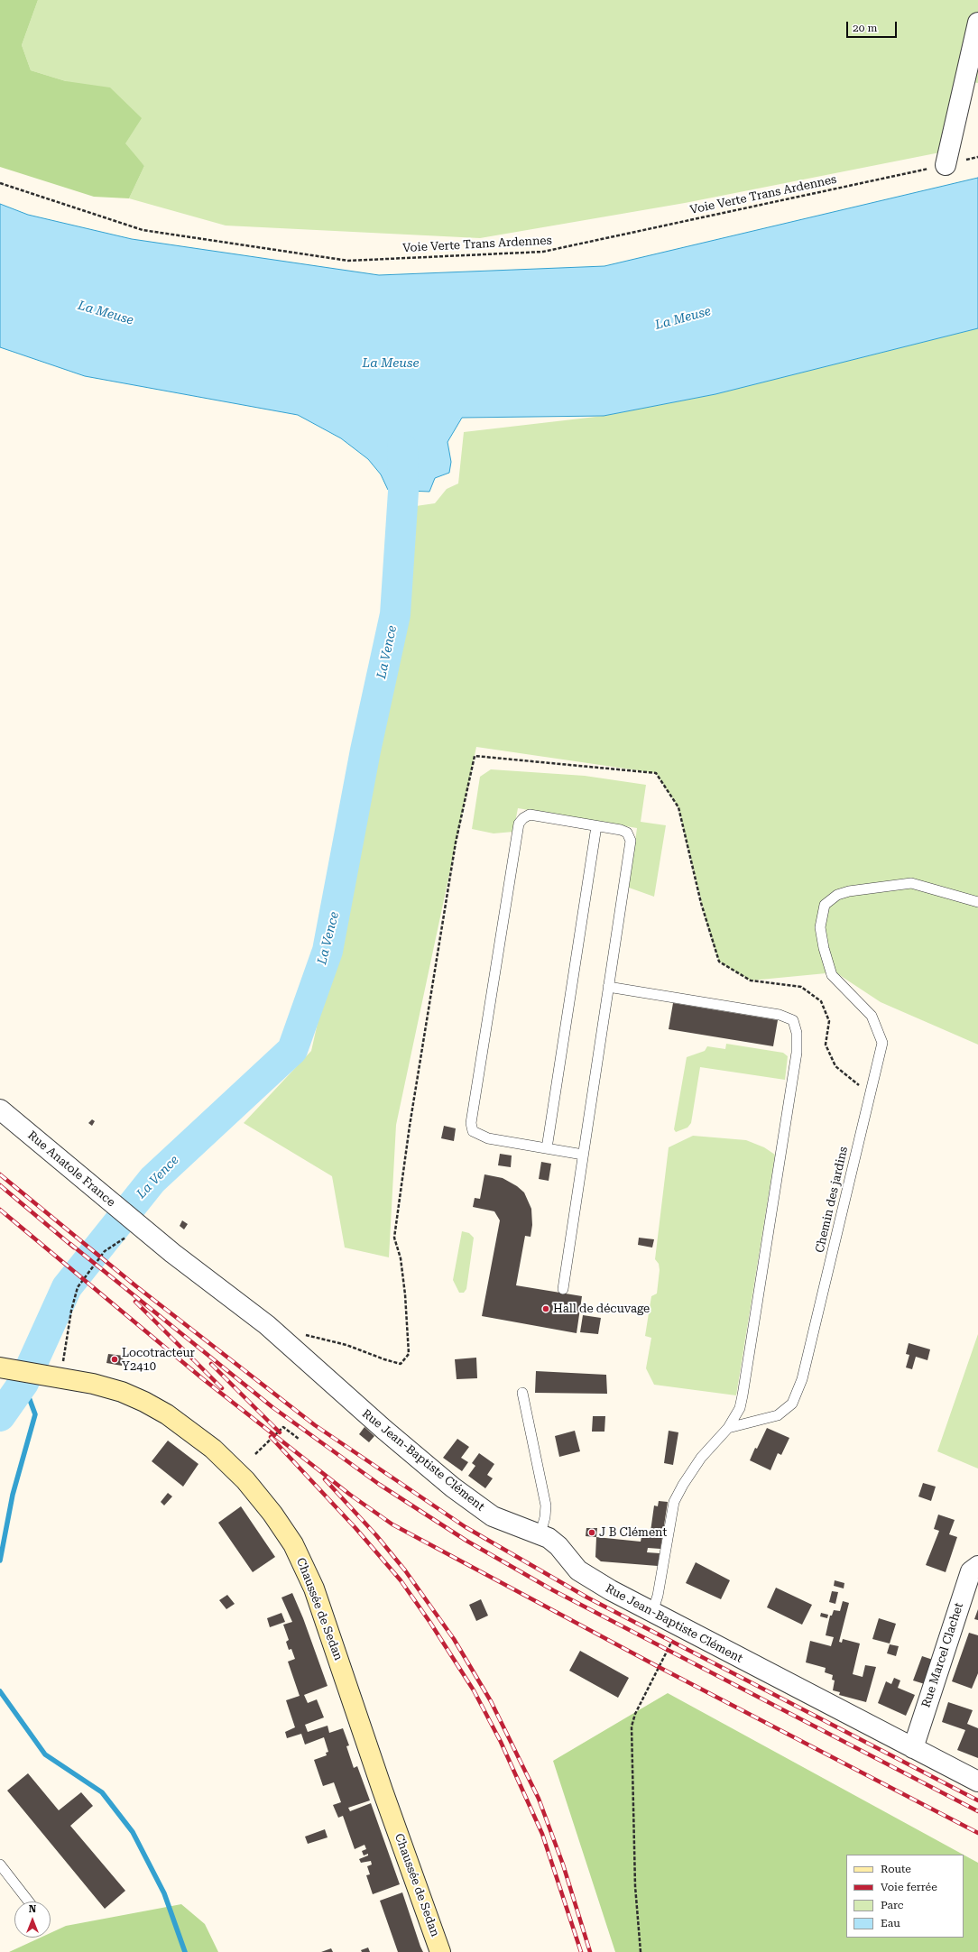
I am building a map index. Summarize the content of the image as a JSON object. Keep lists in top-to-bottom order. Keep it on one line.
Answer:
{"streets":{"main road":["Chaussée de Sedan"],"street":["Rue Anatole France","Rue Jean-Baptiste Clément","Rue Marcel Clachet"],"lane":["Chemin des jardins"],"path":["Voie Verte Trans Ardennes"]},"crossings":[["Rue Anatole France","Rue Jean-Baptiste Clément"],["Rue Jean-Baptiste Clément","Rue Marcel Clachet"]],"water":["La Meuse","La Vence"],"places":["Hall de décuvage","Locotracteur Y2410","J B Clément"],"legend":["Route","Voie ferrée","Parc","Eau"],"scale_bar":"20 m","north":"top"}
